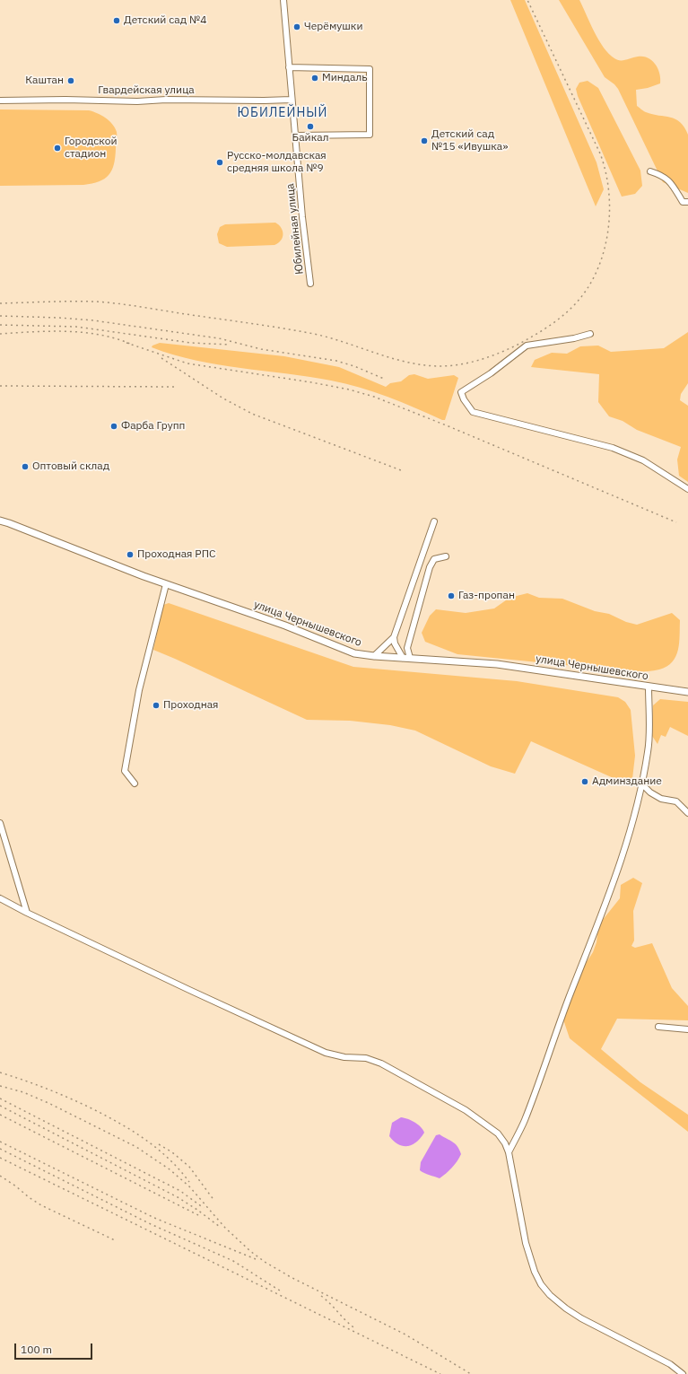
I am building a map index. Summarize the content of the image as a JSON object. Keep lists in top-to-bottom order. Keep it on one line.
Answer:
{"streets":{"main road":["улица Чернышевского"],"street":["Гвардейская улица","Юбилейная улица"]},"crossings":[["Гвардейская улица","Юбилейная улица"]],"districts":["ЮБИЛЕЙНЫЙ"],"places":["Детский сад №4","Черёмушки","Миндаль","Каштан","Байкал","Детский сад №15 «Ивушка»","Городской стадион","Русско-молдавская средняя школа №9","Фарба Групп","Оптовый склад","Проходная РПС","Газ-пропан","Проходная","Админздание"],"scale_bar":"100 m"}
